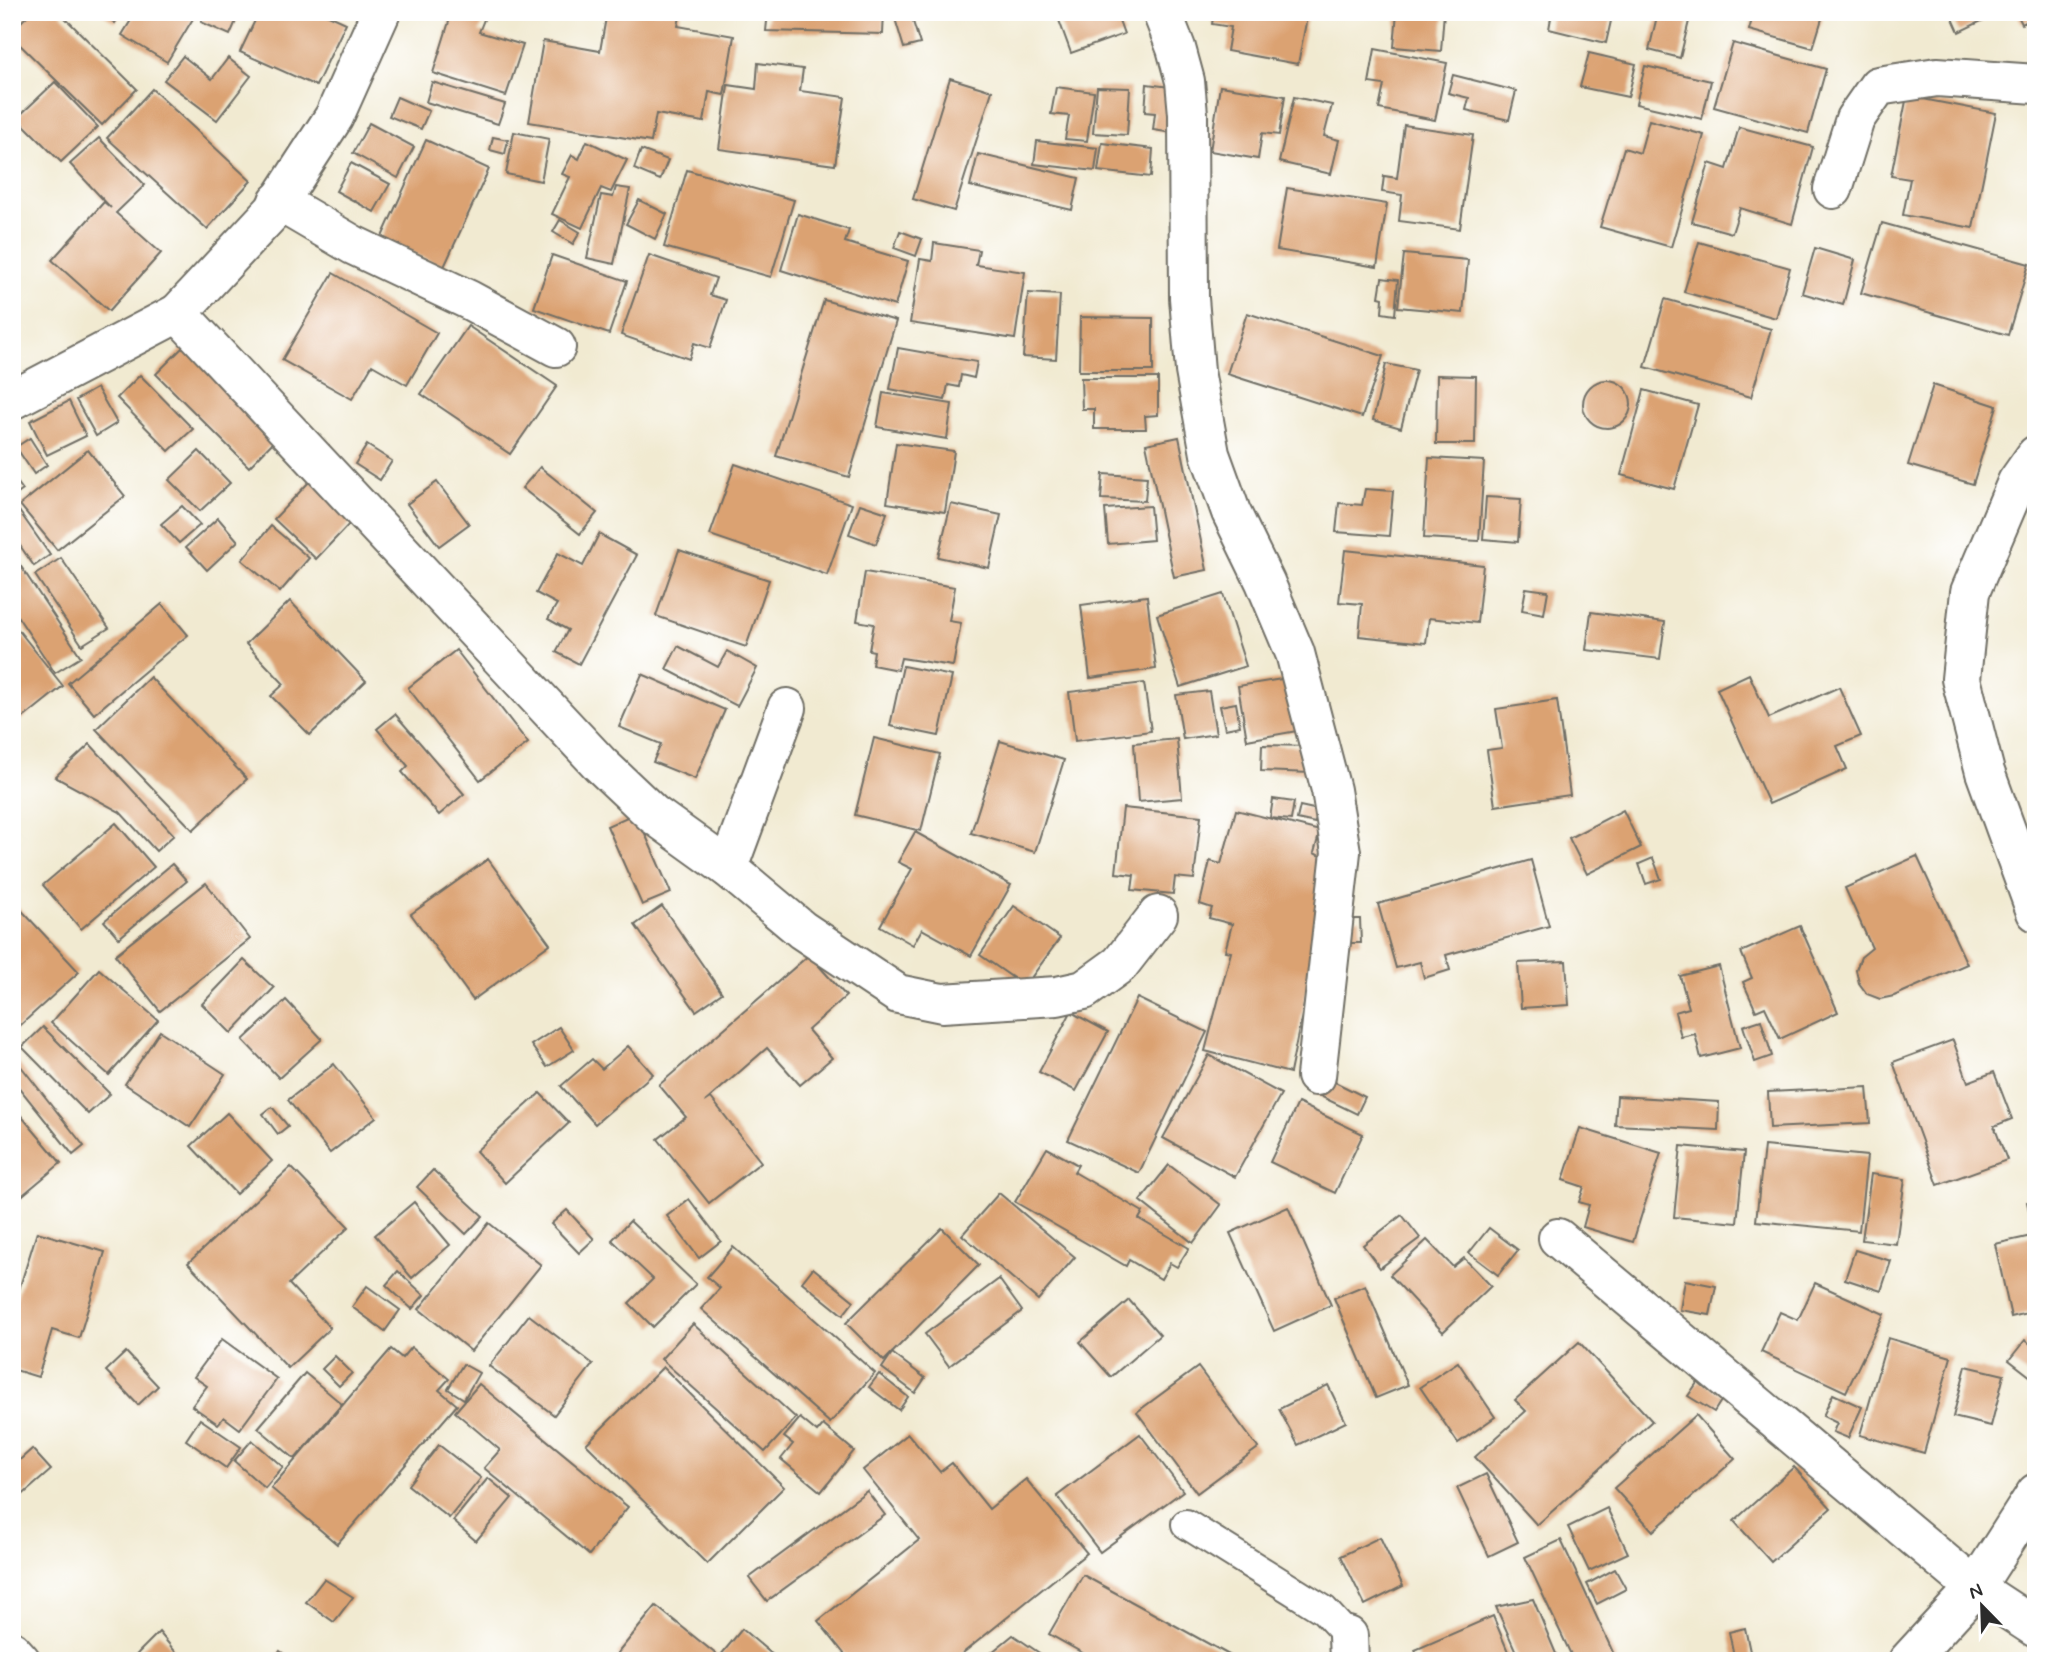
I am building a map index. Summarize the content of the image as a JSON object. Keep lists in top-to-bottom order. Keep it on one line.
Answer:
{"north":"top left"}
